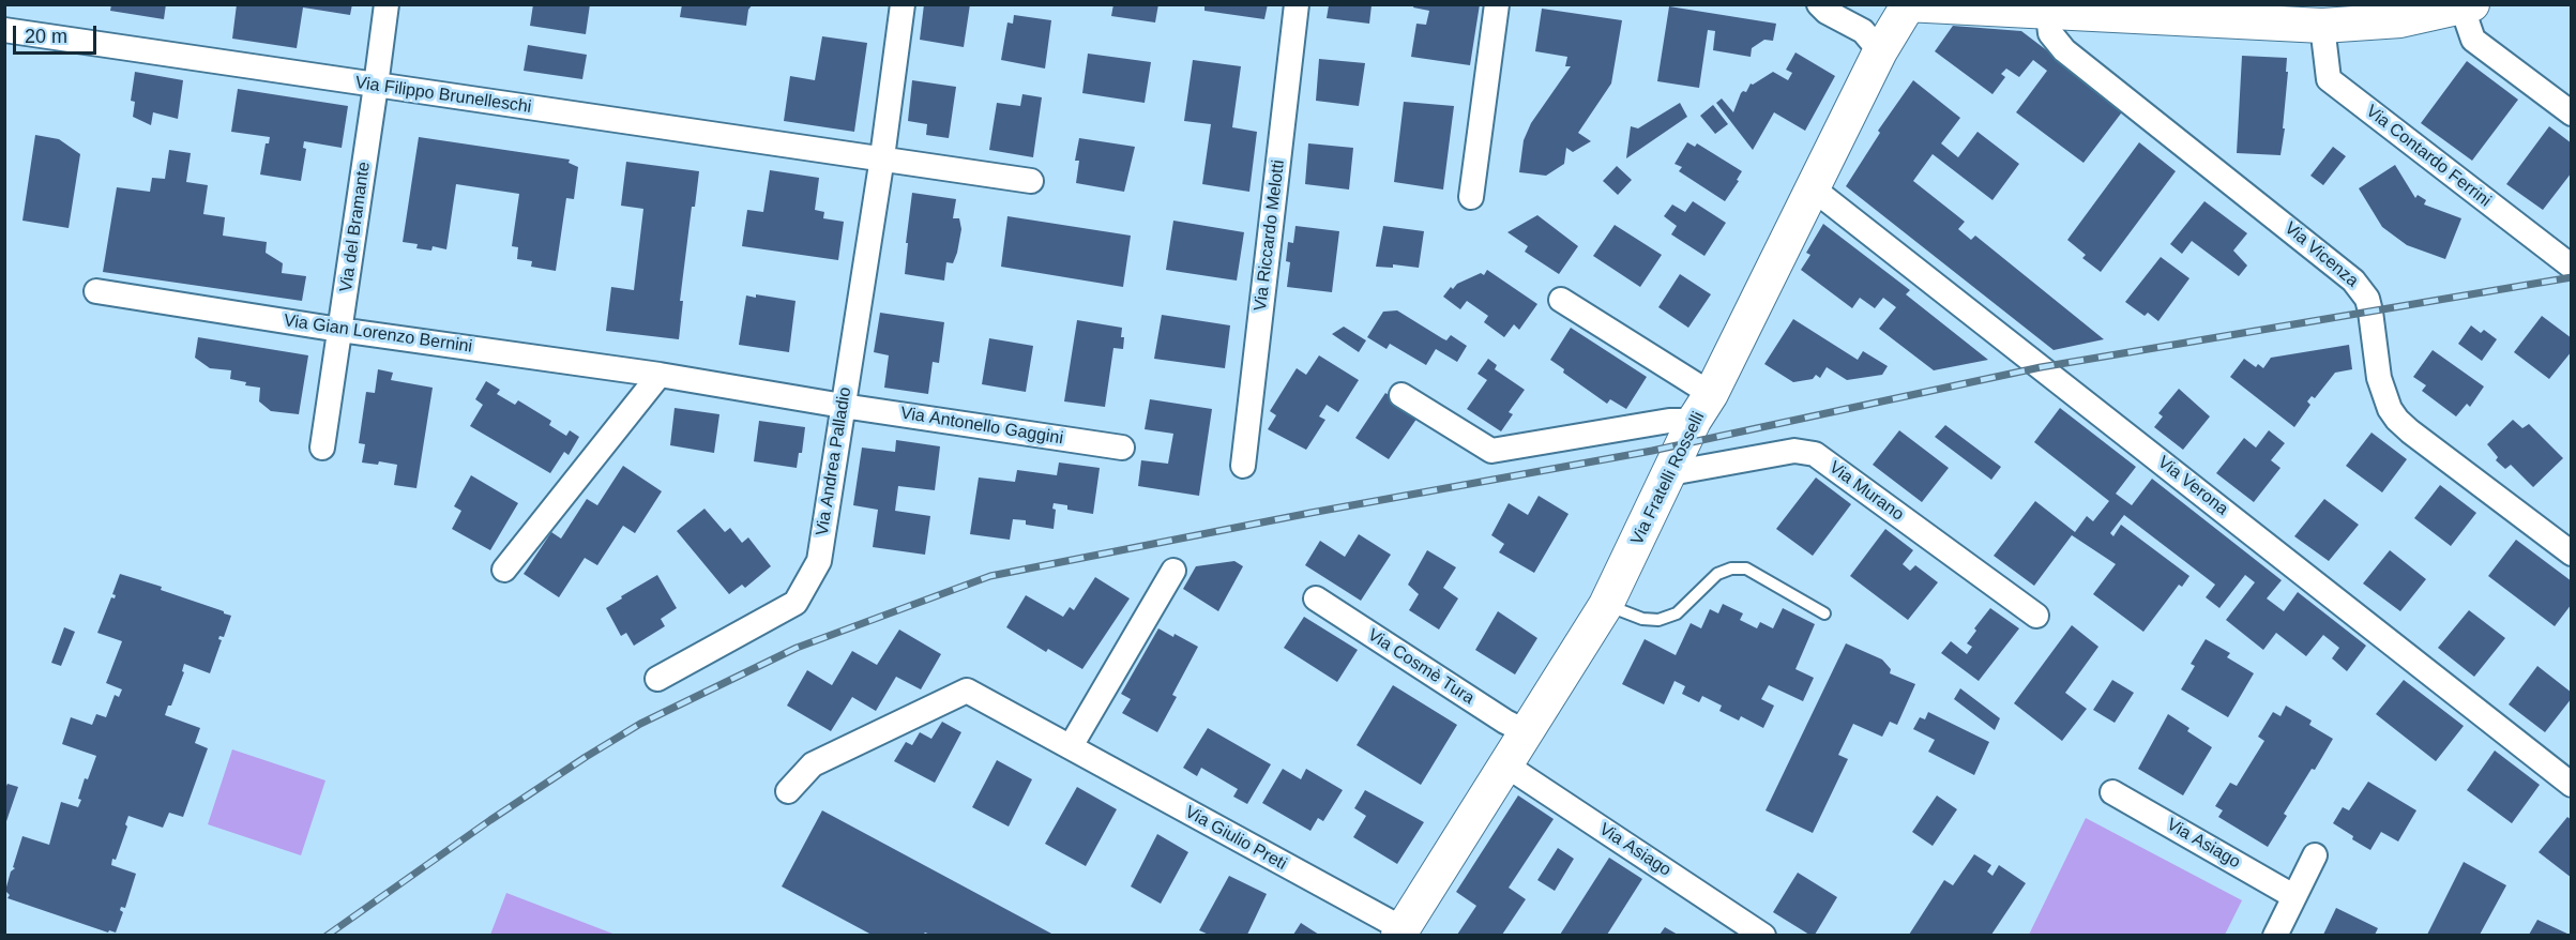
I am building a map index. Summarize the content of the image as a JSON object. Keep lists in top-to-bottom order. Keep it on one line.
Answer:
{"streets":{"street":["Via Filippo Brunelleschi","Via Contardo Ferrini","Via del Bramante","Via Riccardo Melotti","Via Vicenza","Via Gian Lorenzo Bernini","Via Antonello Gaggini","Via Andrea Palladio","Via Fratelli Rosselli","Via Verona","Via Murano","Via Cosmè Tura","Via Giulio Preti","Via Asiago"]},"crossings":[["Via Filippo Brunelleschi","Via del Bramante"],["Via Filippo Brunelleschi","Via Andrea Palladio"],["Via del Bramante","Via Gian Lorenzo Bernini"],["Via Gian Lorenzo Bernini","Via Antonello Gaggini"],["Via Gian Lorenzo Bernini","Via Andrea Palladio"],["Via Antonello Gaggini","Via Andrea Palladio"],["Via Fratelli Rosselli","Via Verona"],["Via Fratelli Rosselli","Via Murano"],["Via Fratelli Rosselli","Via Cosmè Tura"],["Via Fratelli Rosselli","Via Giulio Preti"],["Via Fratelli Rosselli","Via Asiago"]],"scale_bar":"20 m"}
